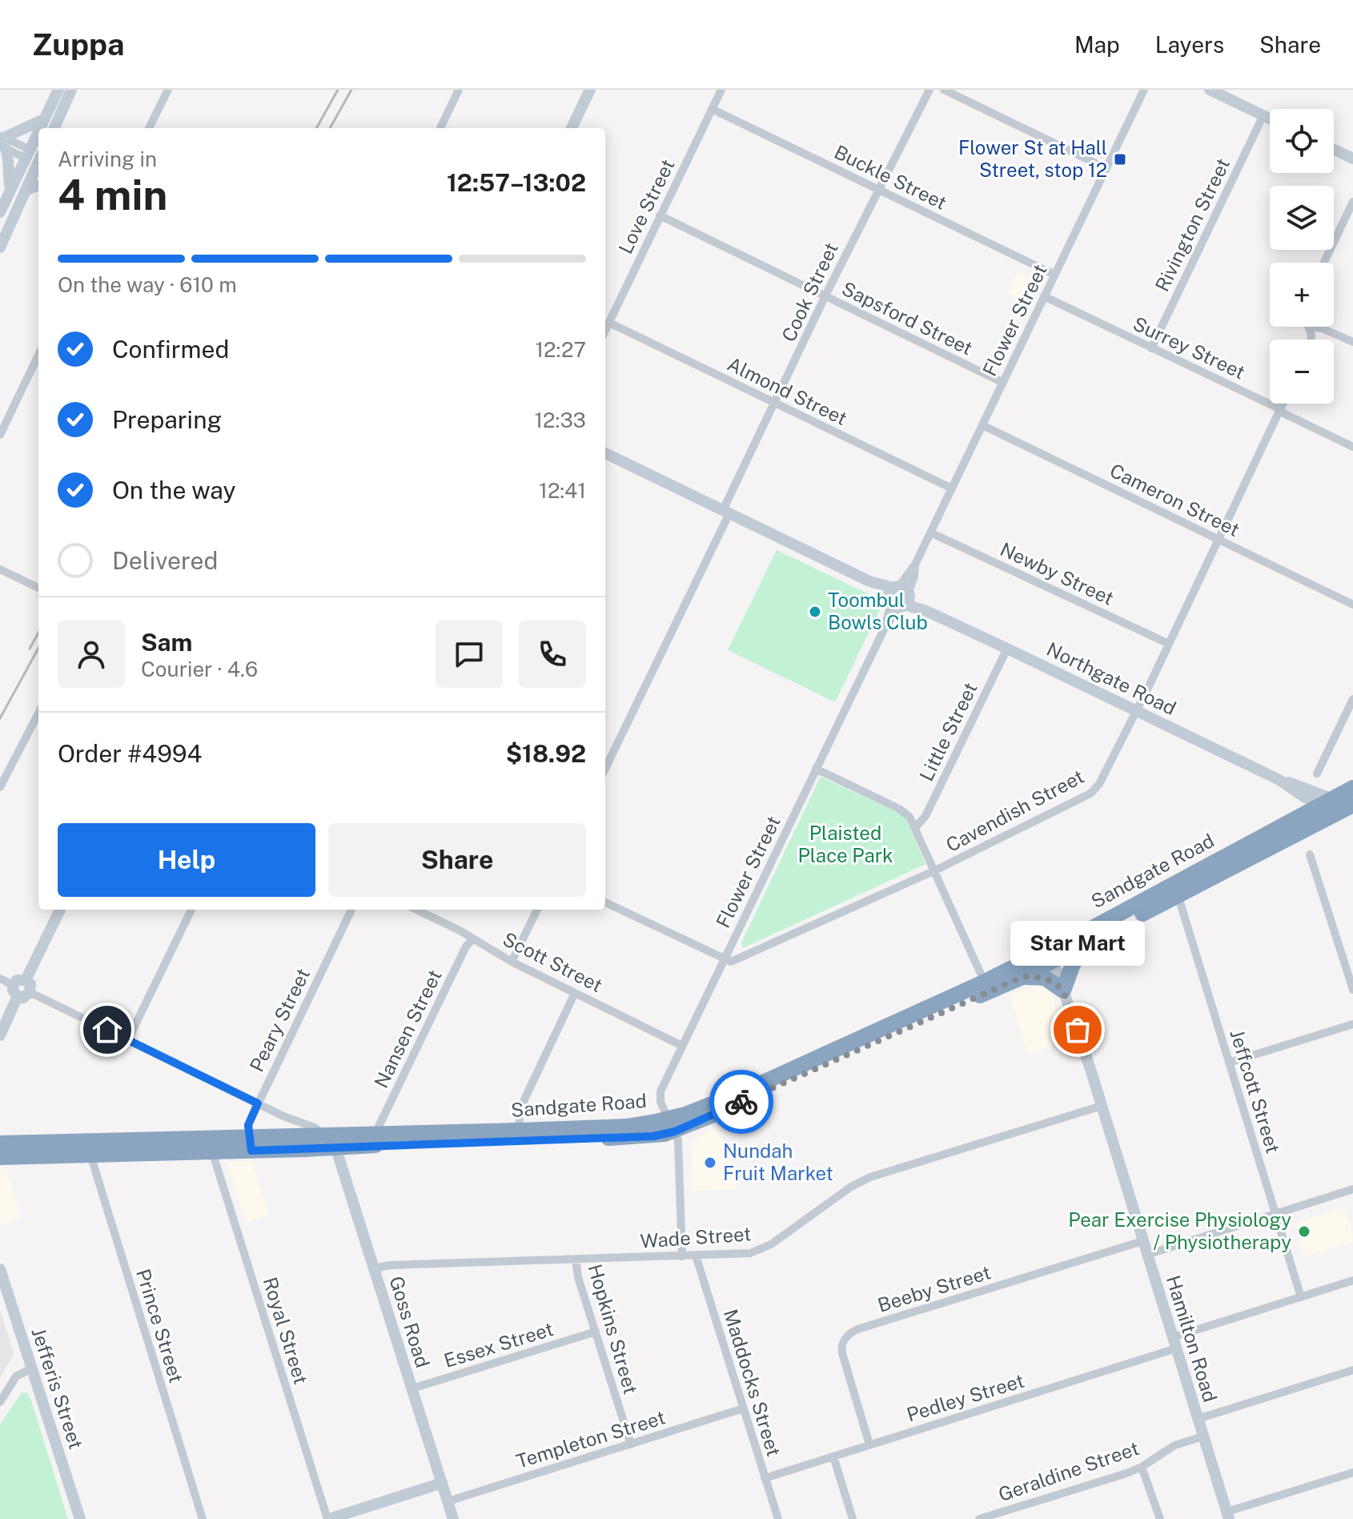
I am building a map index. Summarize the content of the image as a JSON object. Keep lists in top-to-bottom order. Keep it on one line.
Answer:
{"streets":{"highway":["Sandgate Road"],"street":["Buckle Street","Love Street","Rivington Street","Cook Street","Sapsford Street","Flower Street","Surrey Street","Almond Street","Cameron Street","Newby Street","Northgate Road","Little Street","Cavendish Street","Scott Street","Peary Street","Nansen Street","Jeffcott Street","Wade Street","Beeby Street","Goss Road","Prince Street","Hopkins Street","Royal Street","Hamilton Road","Essex Street","Maddocks Street","Jefferis Street","Pedley Street","Templeton Street","Geraldine Street"]},"crossings":[["Buckle Street","Love Street"],["Buckle Street","Cook Street"],["Buckle Street","Flower Street"],["Love Street","Sapsford Street"],["Love Street","Almond Street"],["Rivington Street","Surrey Street"],["Cook Street","Sapsford Street"],["Cook Street","Almond Street"],["Cook Street","Northgate Road"],["Sapsford Street","Flower Street"],["Flower Street","Surrey Street"],["Flower Street","Almond Street"],["Flower Street","Cameron Street"],["Flower Street","Newby Street"],["Flower Street","Northgate Road"],["Flower Street","Cavendish Street"],["Flower Street","Sandgate Road"],["Flower Street","Scott Street"],["Surrey Street","Cavendish Street"],["Cameron Street","Cavendish Street"],["Newby Street","Cavendish Street"],["Northgate Road","Little Street"],["Northgate Road","Cavendish Street"],["Northgate Road","Sandgate Road"],["Sandgate Road","Peary Street"],["Sandgate Road","Nansen Street"],["Sandgate Road","Jeffcott Street"],["Sandgate Road","Goss Road"],["Sandgate Road","Prince Street"],["Sandgate Road","Royal Street"],["Sandgate Road","Hamilton Road"],["Scott Street","Nansen Street"],["Jeffcott Street","Pedley Street"],["Wade Street","Goss Road"],["Wade Street","Hopkins Street"],["Wade Street","Hamilton Road"],["Wade Street","Maddocks Street"],["Beeby Street","Hamilton Road"],["Beeby Street","Pedley Street"],["Goss Road","Essex Street"],["Goss Road","Templeton Street"],["Hopkins Street","Essex Street"],["Hopkins Street","Templeton Street"],["Hamilton Road","Pedley Street"],["Hamilton Road","Geraldine Street"],["Maddocks Street","Pedley Street"],["Maddocks Street","Templeton Street"]],"parks":["Plaisted Place Park"],"places":{"transit":["Flower St at Hall Street, stop 12"],"other":["Toombul Bowls Club","Star Mart","Nundah Fruit Market","Pear Exercise Physiology / Physiotherapy"]},"page":{"header":"Zuppa","nav":["Map","Layers","Share"],"map_buttons":["+","−"],"heading":["4 min","Arriving in","12:57–13:02"],"panel":["Sam","Courier · 4.6","Order #4994","$18.92"],"bar":"On the way · 610 m","list":[["Confirmed","12:27"],["Preparing","12:33"],["On the way","12:41"],"Delivered"],"buttons":["Help","Share"],"bubble":"Star Mart"}}
